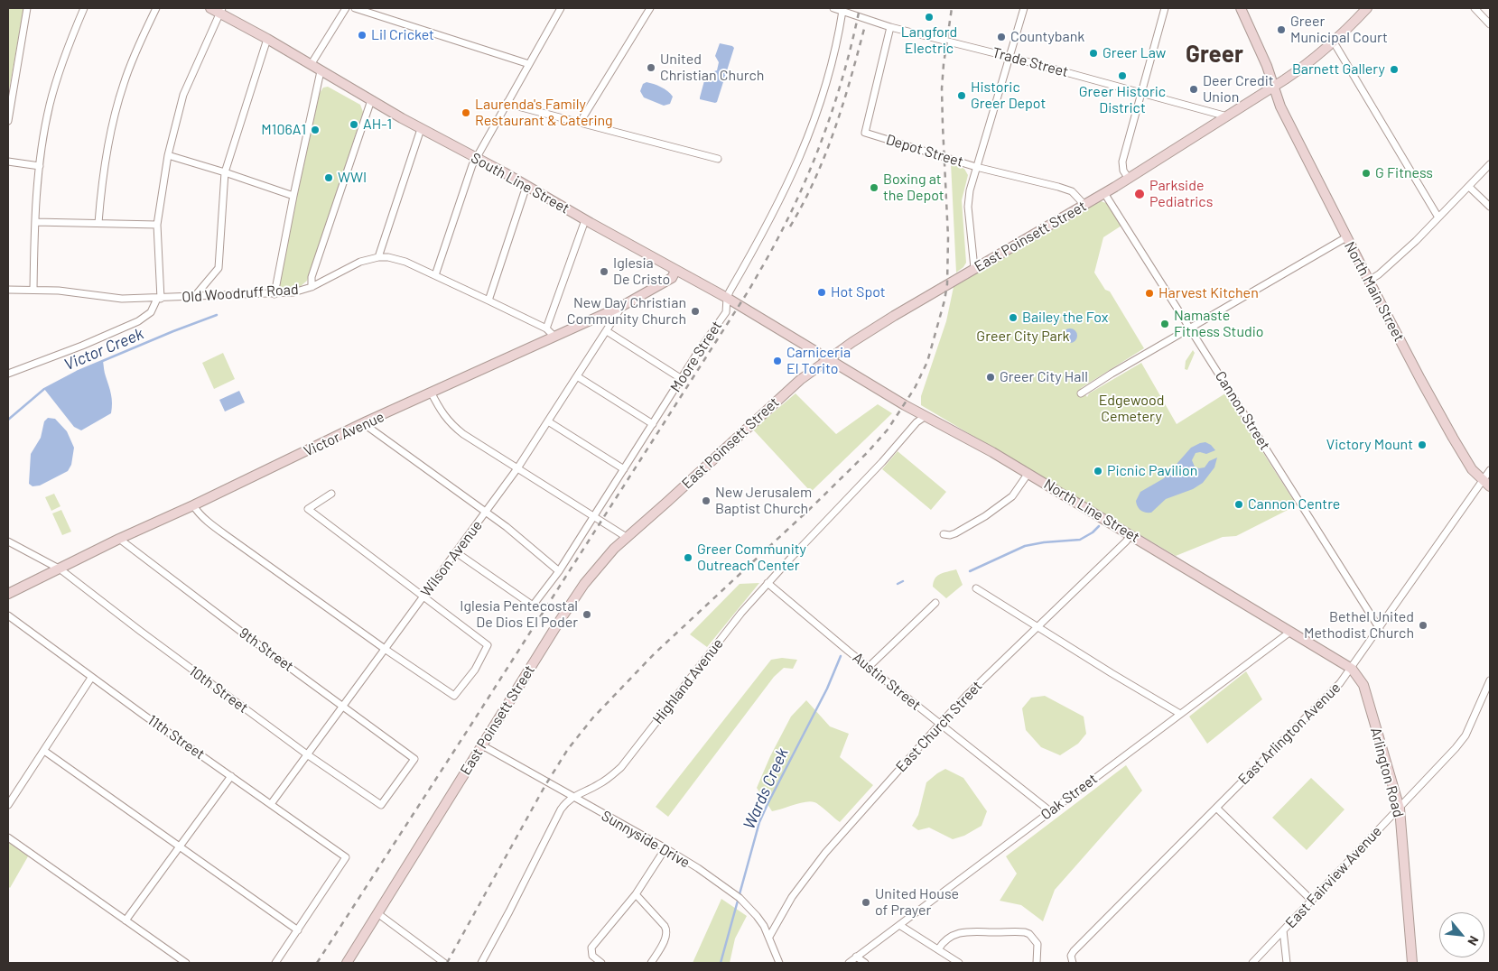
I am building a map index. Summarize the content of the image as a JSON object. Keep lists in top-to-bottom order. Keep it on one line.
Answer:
{"streets":{"main road":["South Line Street","East Poinsett Street","North Main Street","Victor Avenue","North Line Street","Arlington Road"],"street":["Trade Street","Depot Street","Old Woodruff Road","Moore Street","Cannon Street","Wilson Avenue","9th Street","Highland Avenue","Austin Street","10th Street","East Church Street","East Arlington Avenue","11th Street","Oak Street","Sunnyside Drive","East Fairview Avenue"]},"crossings":[["Trade Street","Depot Street"],["Trade Street","East Poinsett Street"],["Trade Street","Moore Street"],["Depot Street","East Poinsett Street"],["South Line Street","East Poinsett Street"],["South Line Street","Moore Street"],["South Line Street","Victor Avenue"],["South Line Street","North Line Street"],["East Poinsett Street","North Main Street"],["East Poinsett Street","Cannon Street"],["East Poinsett Street","North Line Street"],["East Poinsett Street","Sunnyside Drive"],["North Main Street","East Arlington Avenue"],["Old Woodruff Road","Victor Avenue"],["Moore Street","Wilson Avenue"],["Cannon Street","East Arlington Avenue"],["Victor Avenue","Wilson Avenue"],["Victor Avenue","9th Street"],["Victor Avenue","10th Street"],["North Line Street","Highland Avenue"],["North Line Street","East Church Street"],["North Line Street","East Arlington Avenue"],["North Line Street","Arlington Road"],["North Line Street","Oak Street"],["Wilson Avenue","9th Street"],["Wilson Avenue","10th Street"],["Wilson Avenue","11th Street"],["9th Street","10th Street"],["Highland Avenue","Austin Street"],["Highland Avenue","Sunnyside Drive"],["Austin Street","East Church Street"],["Austin Street","Oak Street"],["East Church Street","Sunnyside Drive"],["East Arlington Avenue","Arlington Road"],["Arlington Road","East Fairview Avenue"]],"districts":["Greer"],"water":["Victor Creek","Wards Creek"],"parks":["Greer City Park","Edgewood Cemetery"],"places":["Langford Electric","Greer Municipal Court","Lil Cricket","Countybank","Greer Law","United Christian Church","Barnett Gallery","Greer Historic District","Deer Credit Union","Historic Greer Depot","Laurenda's Family Restaurant & Catering","AH-1","M106A1","G Fitness","WWI","Boxing at the Depot","Parkside Pediatrics","Iglesia De Cristo","Hot Spot","Harvest Kitchen","New Day Christian Community Church","Bailey the Fox","Namaste Fitness Studio","Carniceria El Torito","Greer City Hall","Victory Mount","Picnic Pavilion","New Jerusalem Baptist Church","Cannon Centre","Greer Community Outreach Center","Iglesia Pentecostal De Dios El Poder","Bethel United Methodist Church","United House of Prayer"],"north":"bottom right"}
